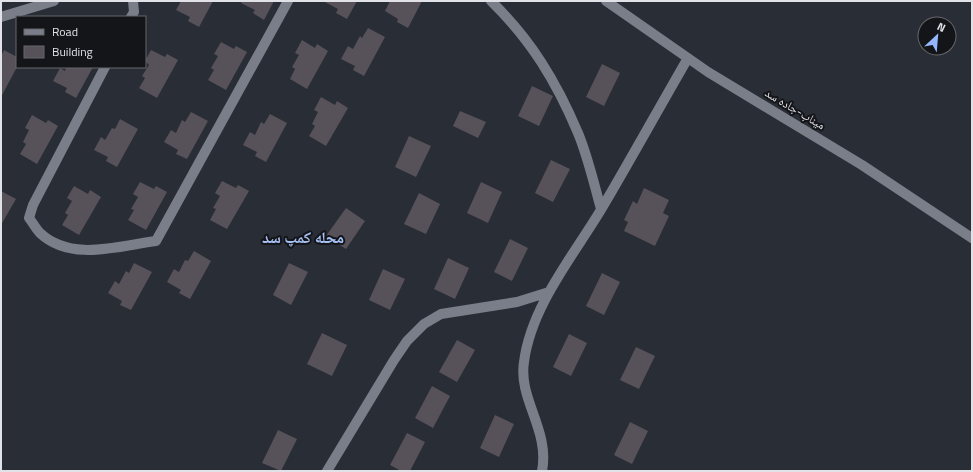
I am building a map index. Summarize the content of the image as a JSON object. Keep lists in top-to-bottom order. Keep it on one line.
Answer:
{"streets":{"street":["میناب-جاده سد"]},"districts":["محله کمپ سد"],"legend":["Road","Building"],"north":"top right"}
